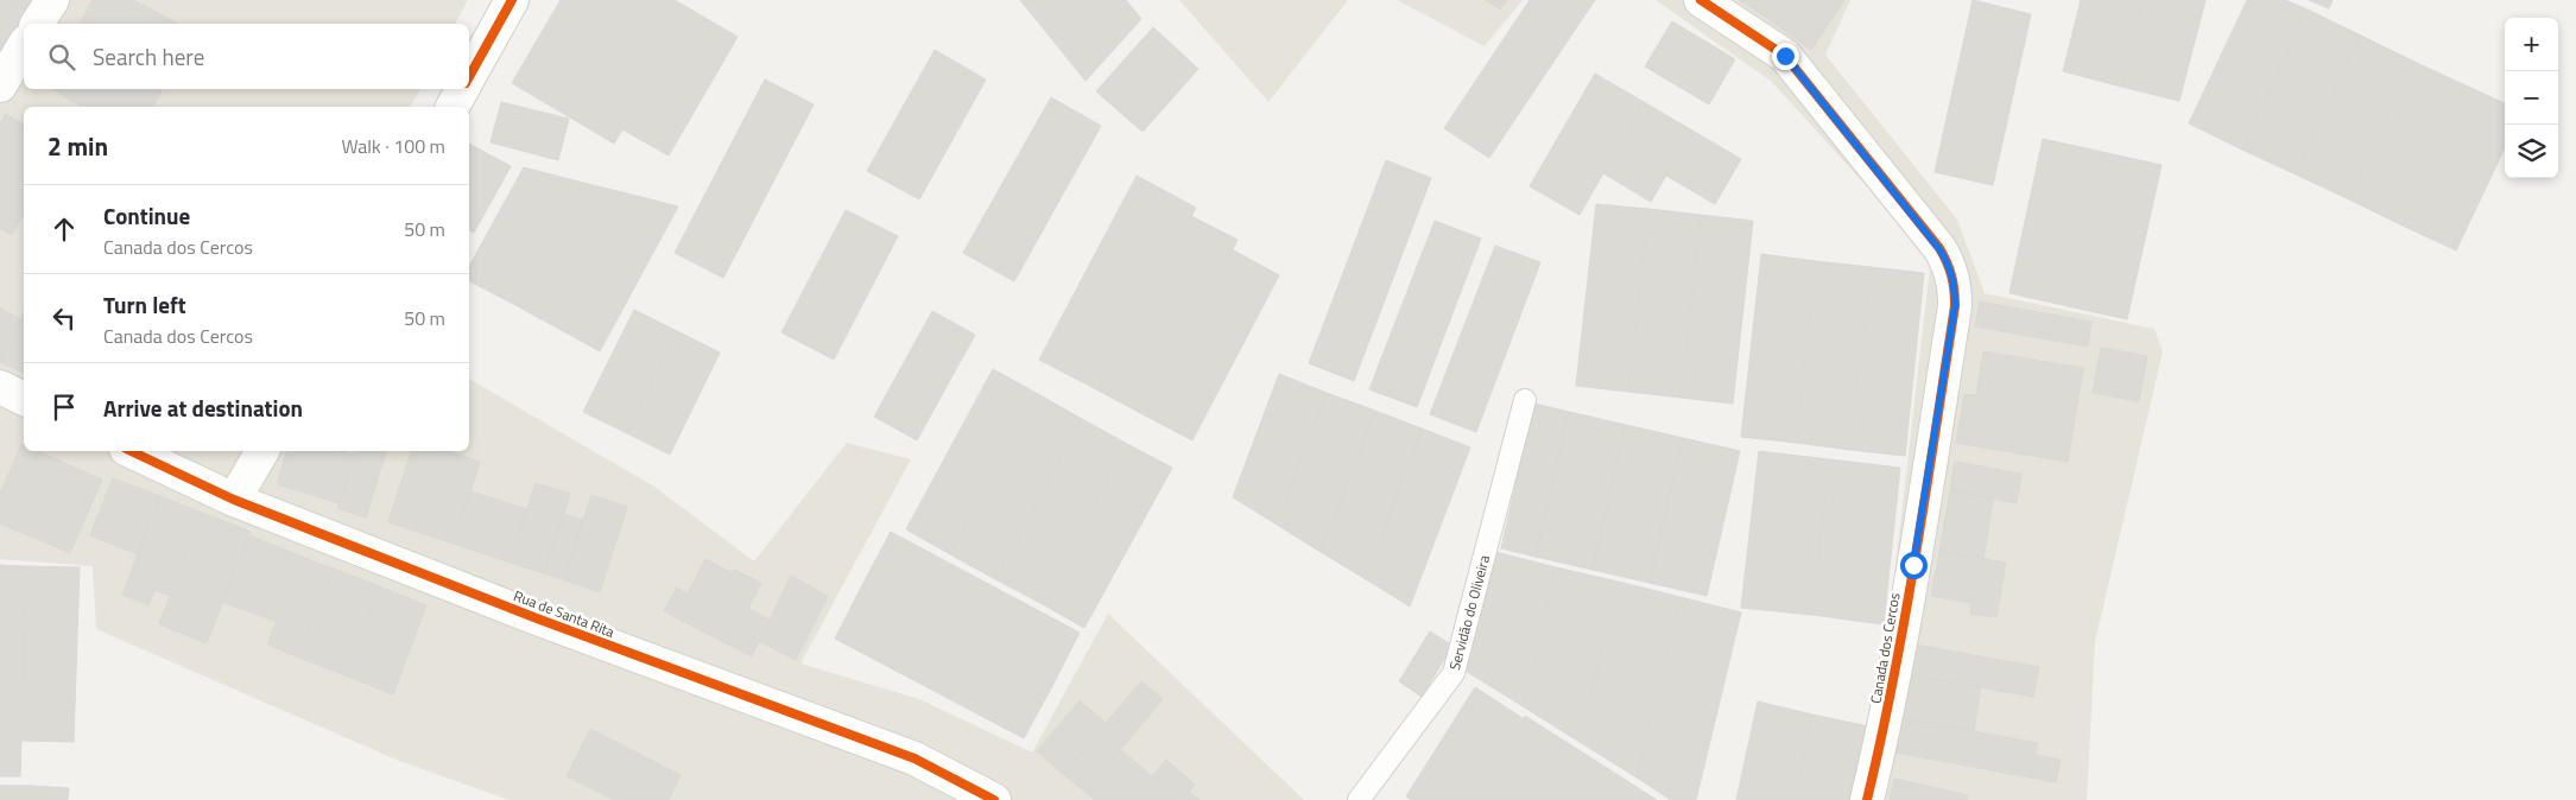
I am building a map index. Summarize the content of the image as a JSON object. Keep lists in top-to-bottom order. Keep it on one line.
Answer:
{"streets":{"street":["Rua de Santa Rita","Canada dos Cercos"],"lane":["Servidão do Oliveira"]},"page":{"map_buttons":["+","−"],"search":"Search here","heading":["2 min","Walk · 100 m"],"list":[["Continue","Canada dos Cercos","50 m"],["Turn left","Canada dos Cercos","50 m"],"Arrive at destination"]}}
